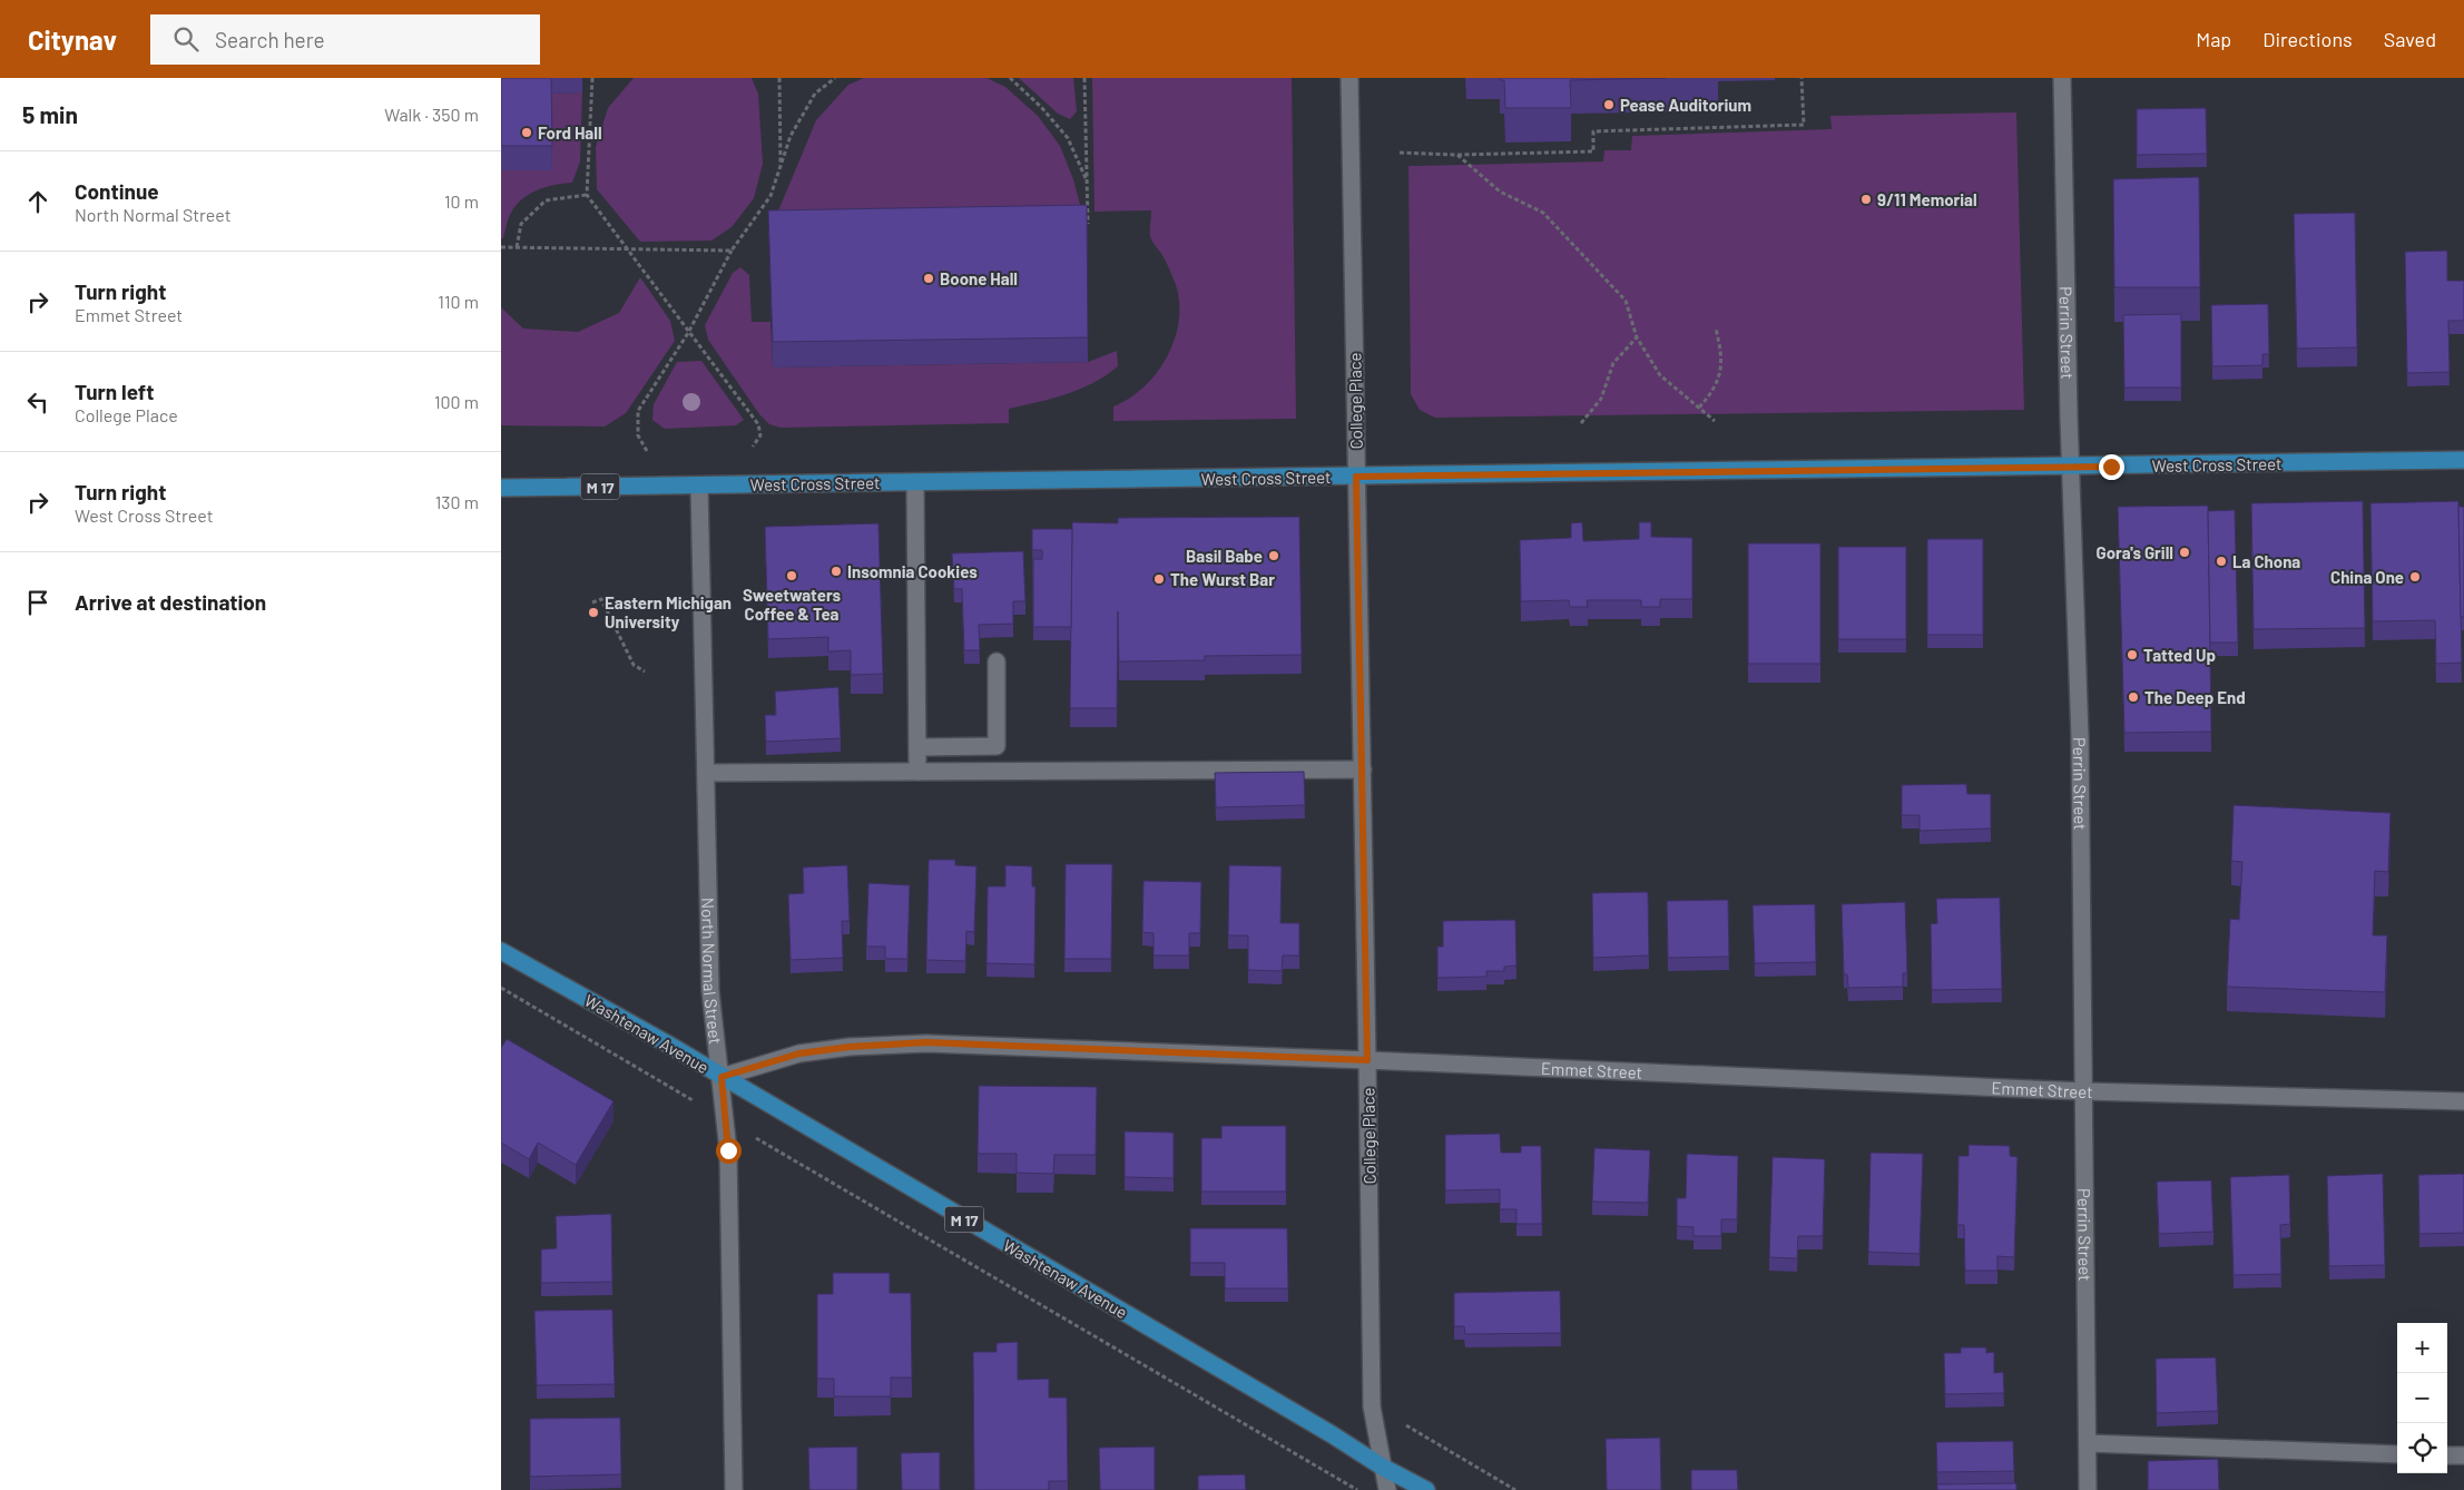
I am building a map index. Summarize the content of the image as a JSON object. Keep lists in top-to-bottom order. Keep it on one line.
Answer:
{"streets":{"main road":["West Cross Street","M 17","Washtenaw Avenue"],"street":["Perrin Street","College Place","North Normal Street","Emmet Street"]},"crossings":[["Perrin Street","West Cross Street"],["Perrin Street","Emmet Street"],["College Place","West Cross Street"],["College Place","Washtenaw Avenue"],["College Place","Emmet Street"],["West Cross Street","North Normal Street"],["North Normal Street","Washtenaw Avenue"],["North Normal Street","Emmet Street"],["Washtenaw Avenue","Emmet Street"]],"places":["Pease Auditorium","Ford Hall","9/11 Memorial","Boone Hall","Gora's Grill","Basil Babe","La Chona","Insomnia Cookies","Sweetwaters Coffee & Tea","China One","The Wurst Bar","Eastern Michigan University","Tatted Up","The Deep End"],"page":{"header":"Citynav","search":"Search here","nav":["Map","Directions","Saved"],"heading":["5 min","Walk · 350 m"],"list":[["Continue","North Normal Street","10 m"],["Turn right","Emmet Street","110 m"],["Turn left","College Place","100 m"],["Turn right","West Cross Street","130 m"],"Arrive at destination"],"map_buttons":["+","−"]}}
